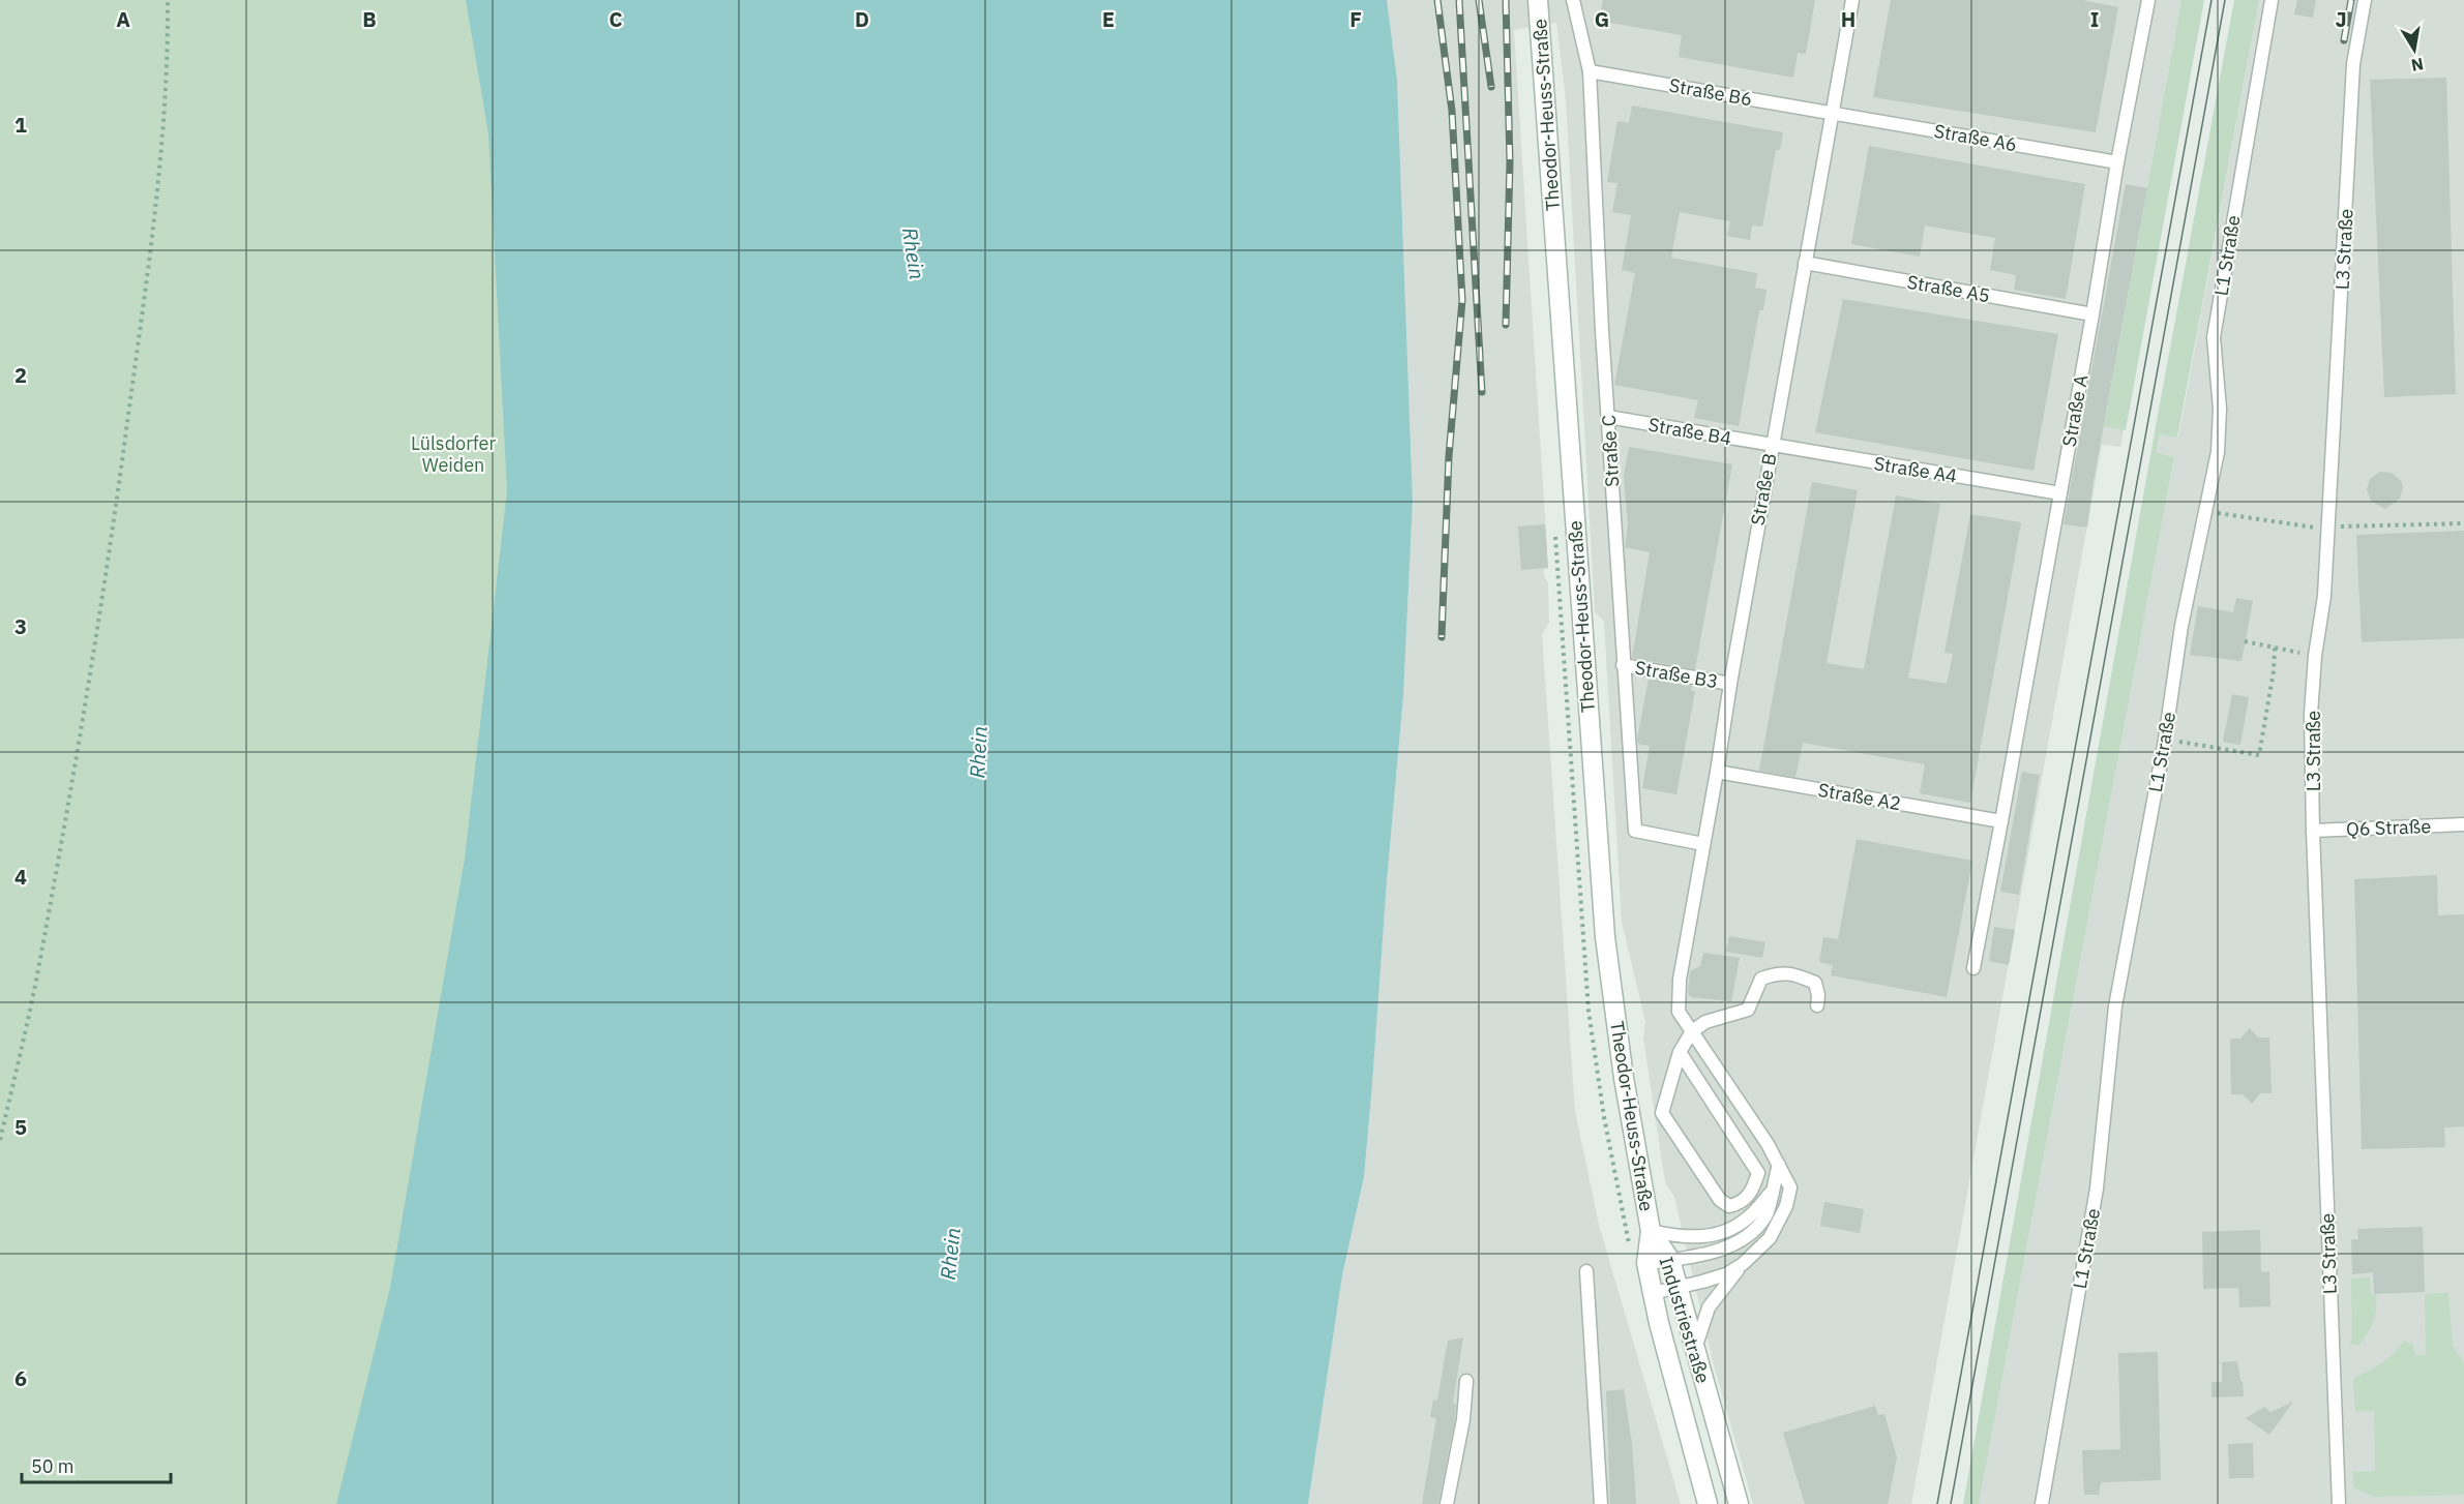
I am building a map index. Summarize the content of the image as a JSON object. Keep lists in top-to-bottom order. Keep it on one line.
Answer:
{"streets":{"main road":["Theodor-Heuss-Straße","Industriestraße"],"lane":["Straße B6","Straße A6","L3 Straße","L1 Straße","Straße A5","Straße A","Straße B4","Straße C","Straße A4","Straße B","Straße B3","Straße A2","Q6 Straße"]},"crossings":[["Straße B6","Straße A6"],["Straße B6","Straße C"],["Straße B6","Straße B"],["Theodor-Heuss-Straße","Industriestraße"],["Straße A6","Straße A"],["Straße A6","Straße B"],["L3 Straße","Q6 Straße"],["Straße A5","Straße A"],["Straße A5","Straße B"],["Straße A","Straße A4"],["Straße A","Straße A2"],["Straße B4","Straße C"],["Straße B4","Straße A4"],["Straße B4","Straße B"],["Straße C","Straße B"],["Straße C","Straße B3"],["Straße A4","Straße B"],["Straße B","Straße B3"],["Straße B","Straße A2"]],"water":["Rhein"],"parks":["Lülsdorfer Weiden"],"scale_bar":"50 m","north":"bottom","grid":{"columns":["A","B","C","D","E","F","G","H","I","J"],"rows":["1","2","3","4","5","6"]}}
